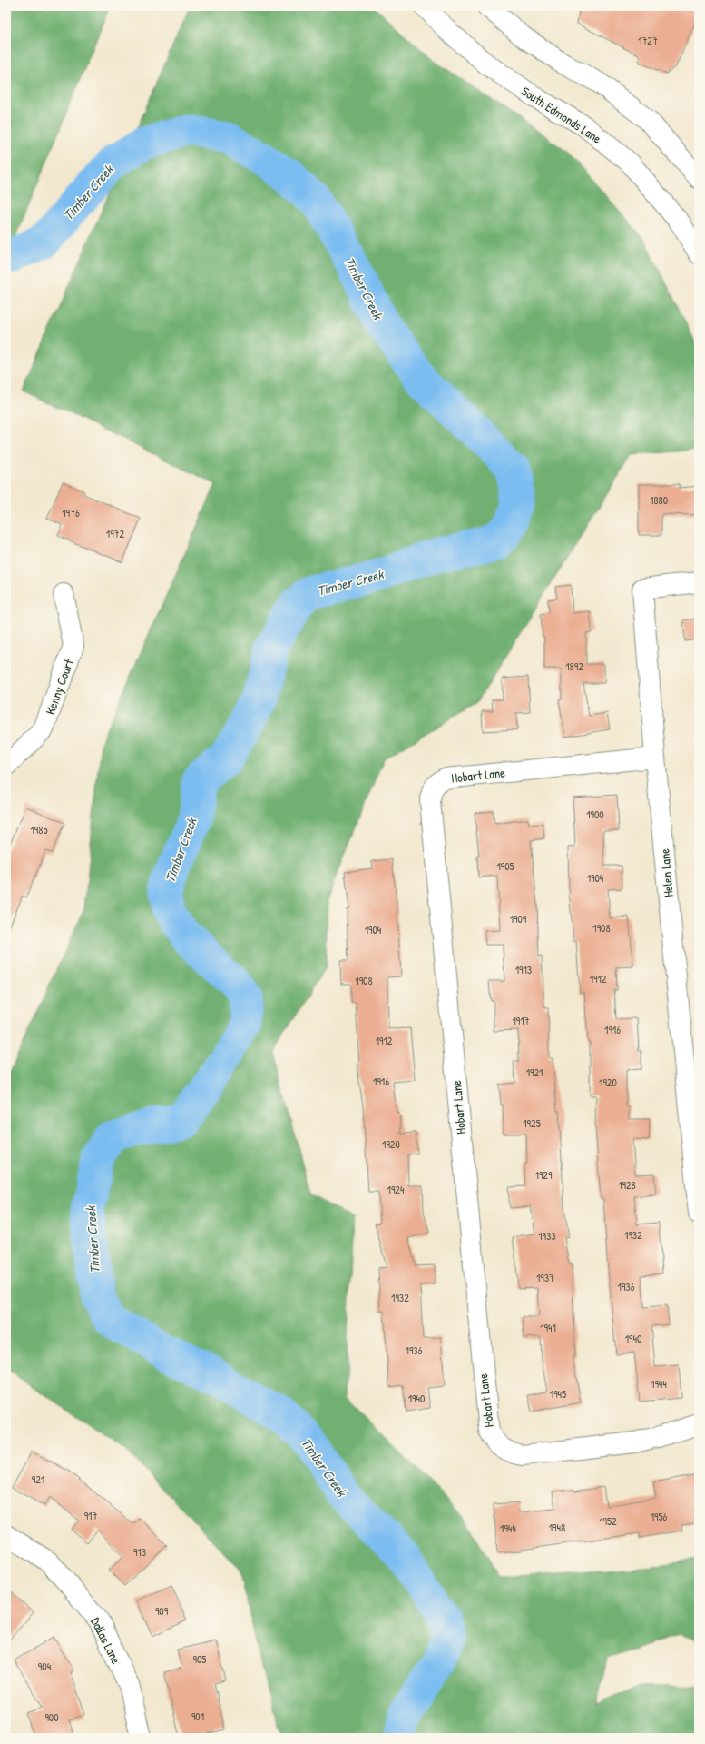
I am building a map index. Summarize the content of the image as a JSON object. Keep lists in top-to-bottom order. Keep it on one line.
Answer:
{"streets":{"street":["South Edmonds Lane","Kenny Court","Hobart Lane","Helen Lane","Dallas Lane"]},"crossings":[["Hobart Lane","Helen Lane"]],"water":["Timber Creek"],"house_numbers":["1727","1880","1976","1972","1892","1900","1985","1905","1904","1909","1908","1904","1913","1912","1908","1917","1916","1912","1921","1916","1920","1925","1920","1929","1928","1924","1932","1933","1937","1936","1932","1941","1940","1936","1944","1945","1940","921","917","1956","1952","1948","1944","913","909","905","904","901","900"]}
